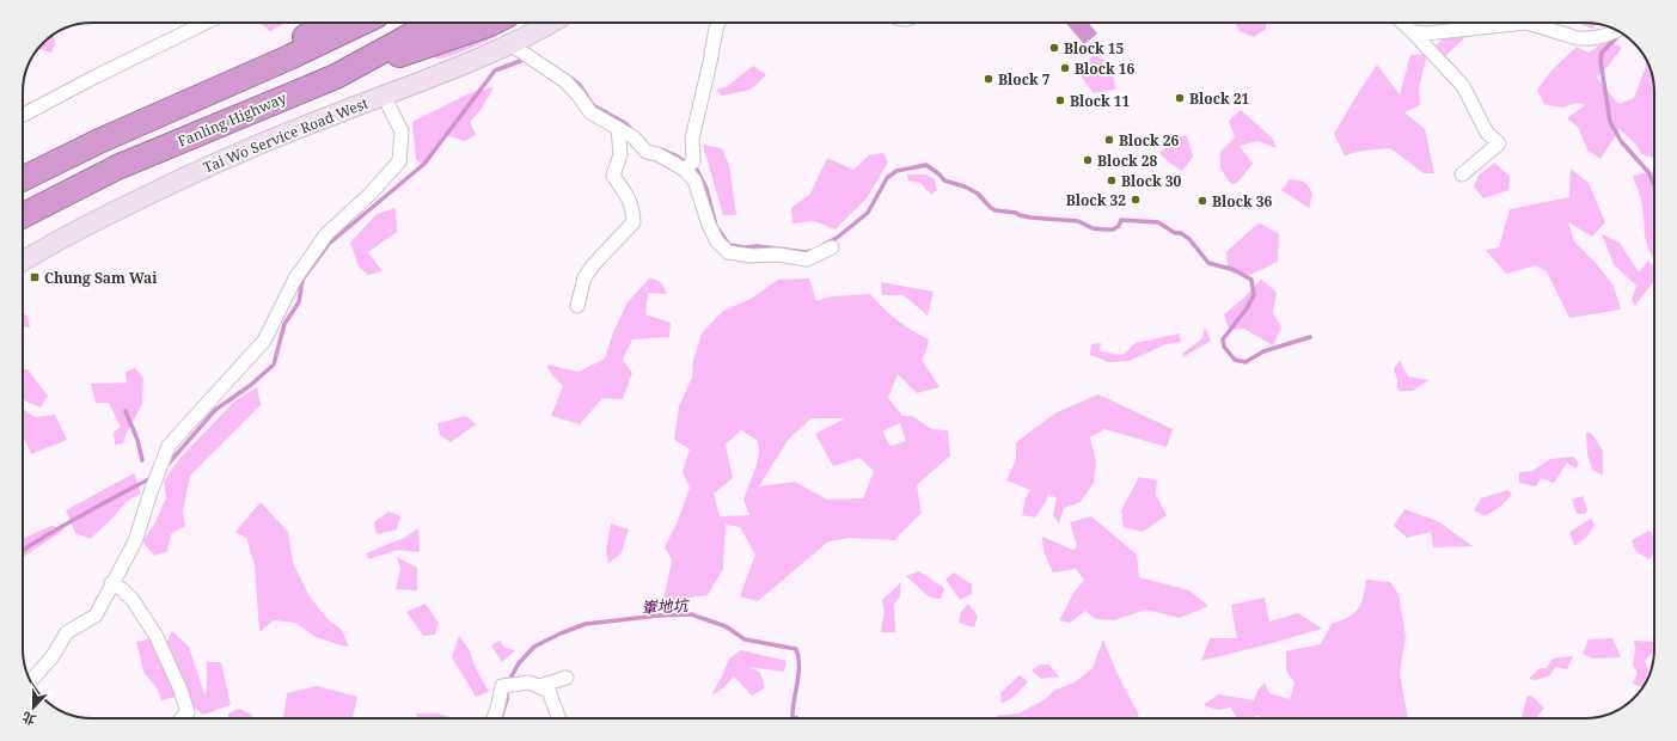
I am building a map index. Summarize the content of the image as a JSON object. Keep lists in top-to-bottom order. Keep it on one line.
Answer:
{"streets":{"highway":["Fanling Highway"],"main road":["Tai Wo Service Road West"]},"water":["輋地坑"],"places":{"other":["Block 15","Block 16","Block 7","Block 21","Block 11","Block 26","Block 28","Block 30","Block 32","Block 36"],"transit":["Chung Sam Wai"]},"north":"bottom"}
